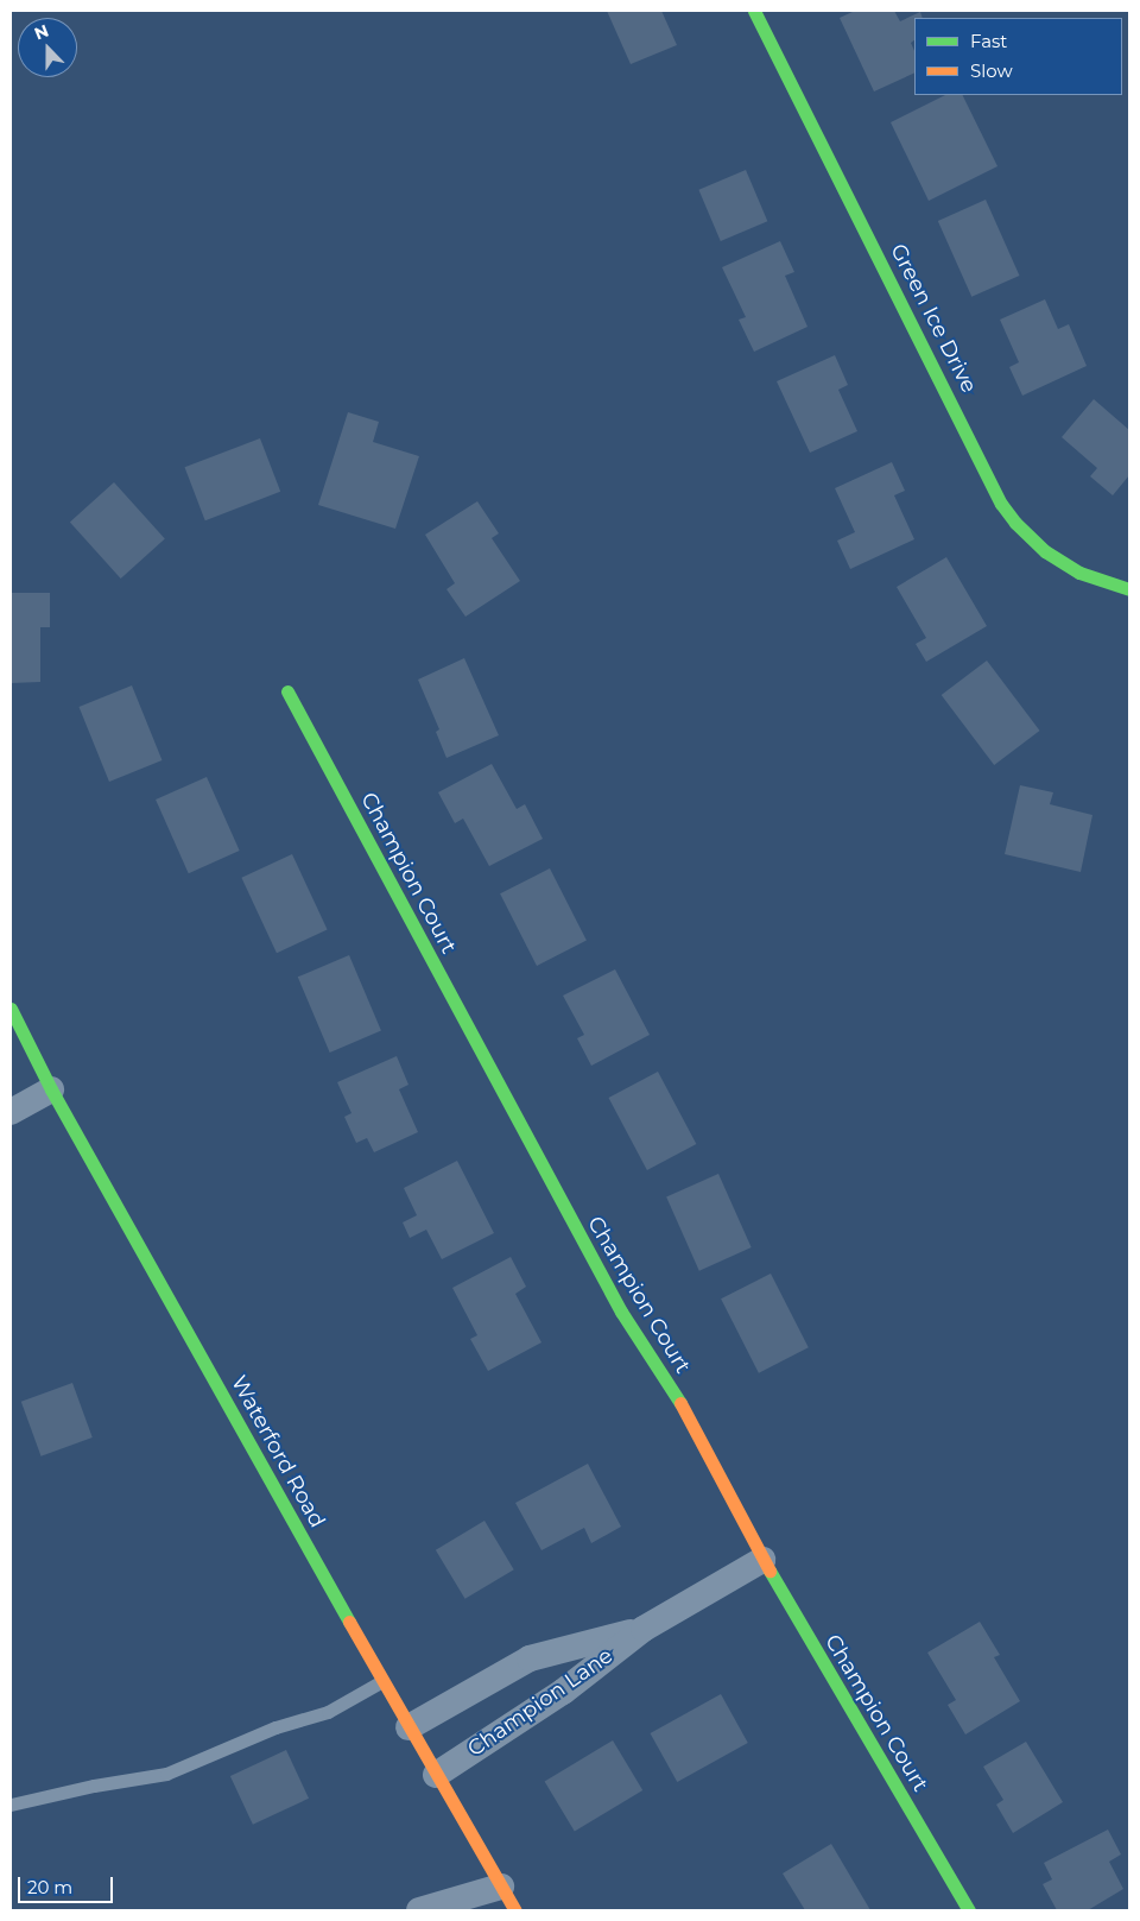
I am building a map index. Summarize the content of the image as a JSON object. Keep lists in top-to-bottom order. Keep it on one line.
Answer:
{"streets":{"street":["Green Ice Drive","Champion Court","Waterford Road","Champion Lane"]},"crossings":[["Champion Court","Champion Lane"],["Waterford Road","Champion Lane"]],"legend":["Fast","Slow"],"scale_bar":"20 m","north":"top"}
